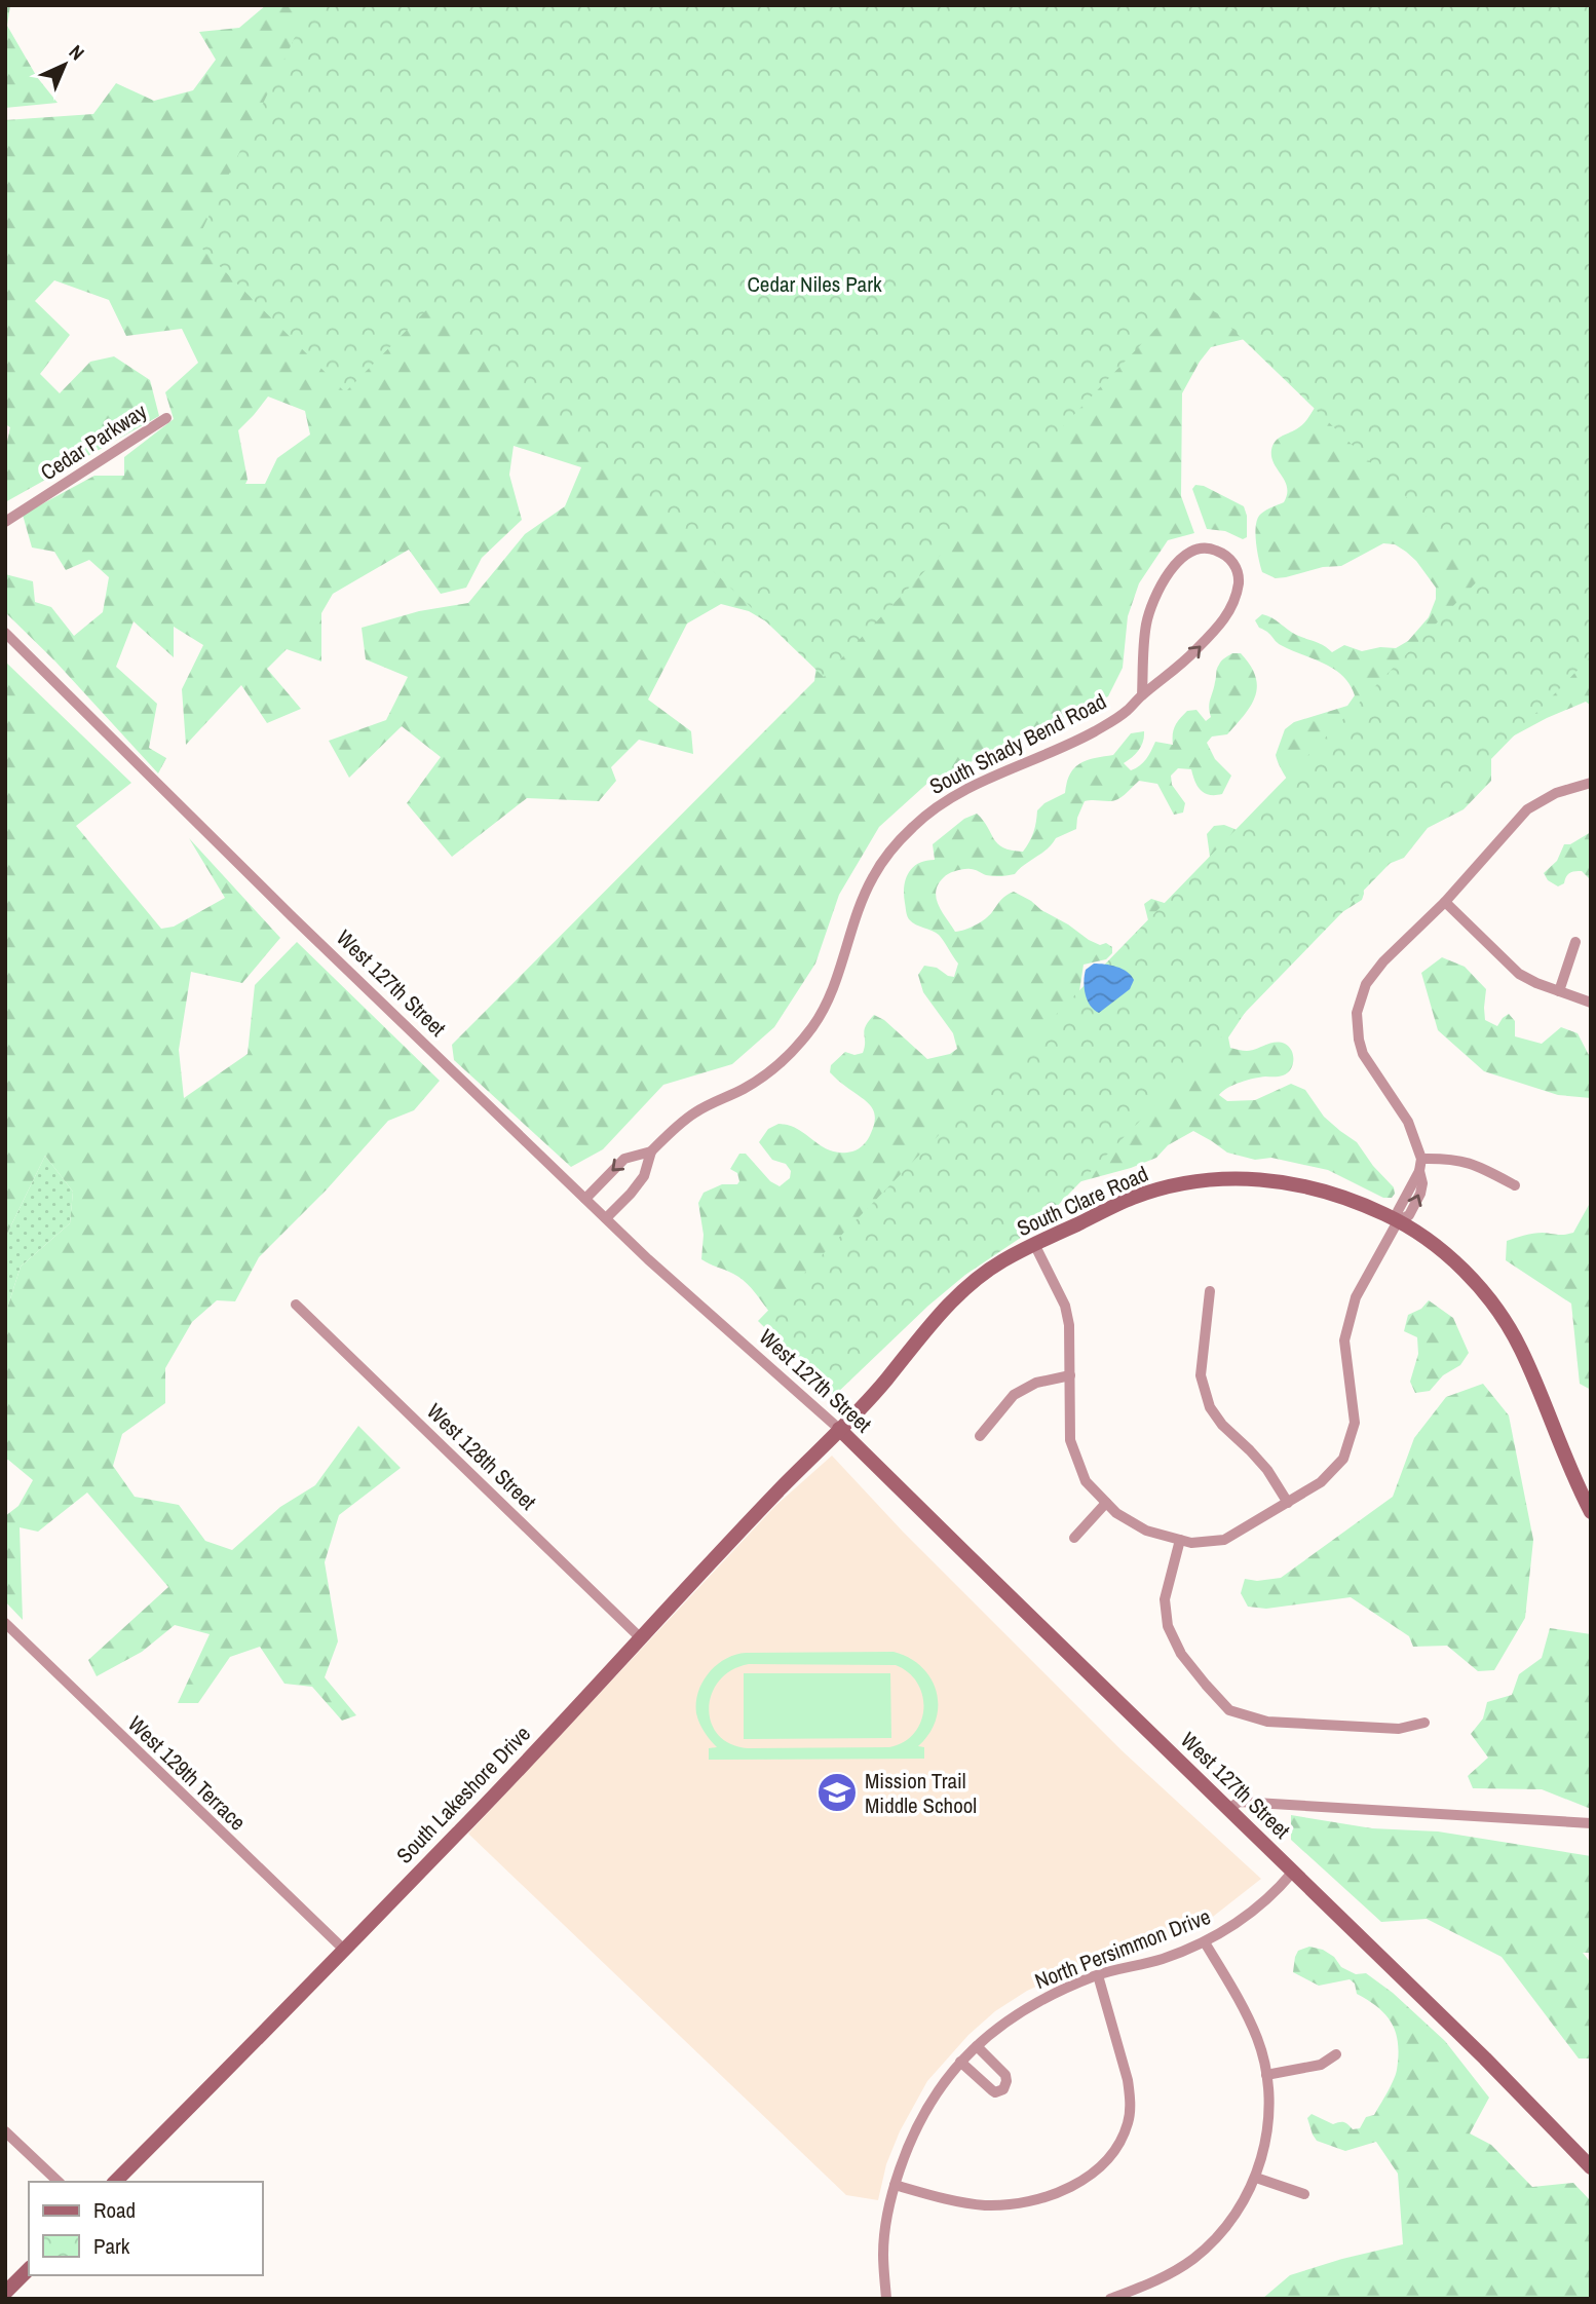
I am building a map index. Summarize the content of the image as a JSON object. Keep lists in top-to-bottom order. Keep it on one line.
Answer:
{"streets":{"street":["Cedar Parkway","South Shady Bend Road","West 127th Street","South Clare Road","West 128th Street","West 129th Terrace","South Lakeshore Drive","North Persimmon Drive"]},"crossings":[["West 127th Street","South Clare Road"],["West 127th Street","South Lakeshore Drive"],["West 127th Street","North Persimmon Drive"],["South Clare Road","South Lakeshore Drive"],["West 128th Street","South Lakeshore Drive"],["West 129th Terrace","South Lakeshore Drive"]],"parks":["Cedar Niles Park"],"places":{"school or university":["Mission Trail Middle School"]},"legend":["Road","Park"],"north":"top right"}
